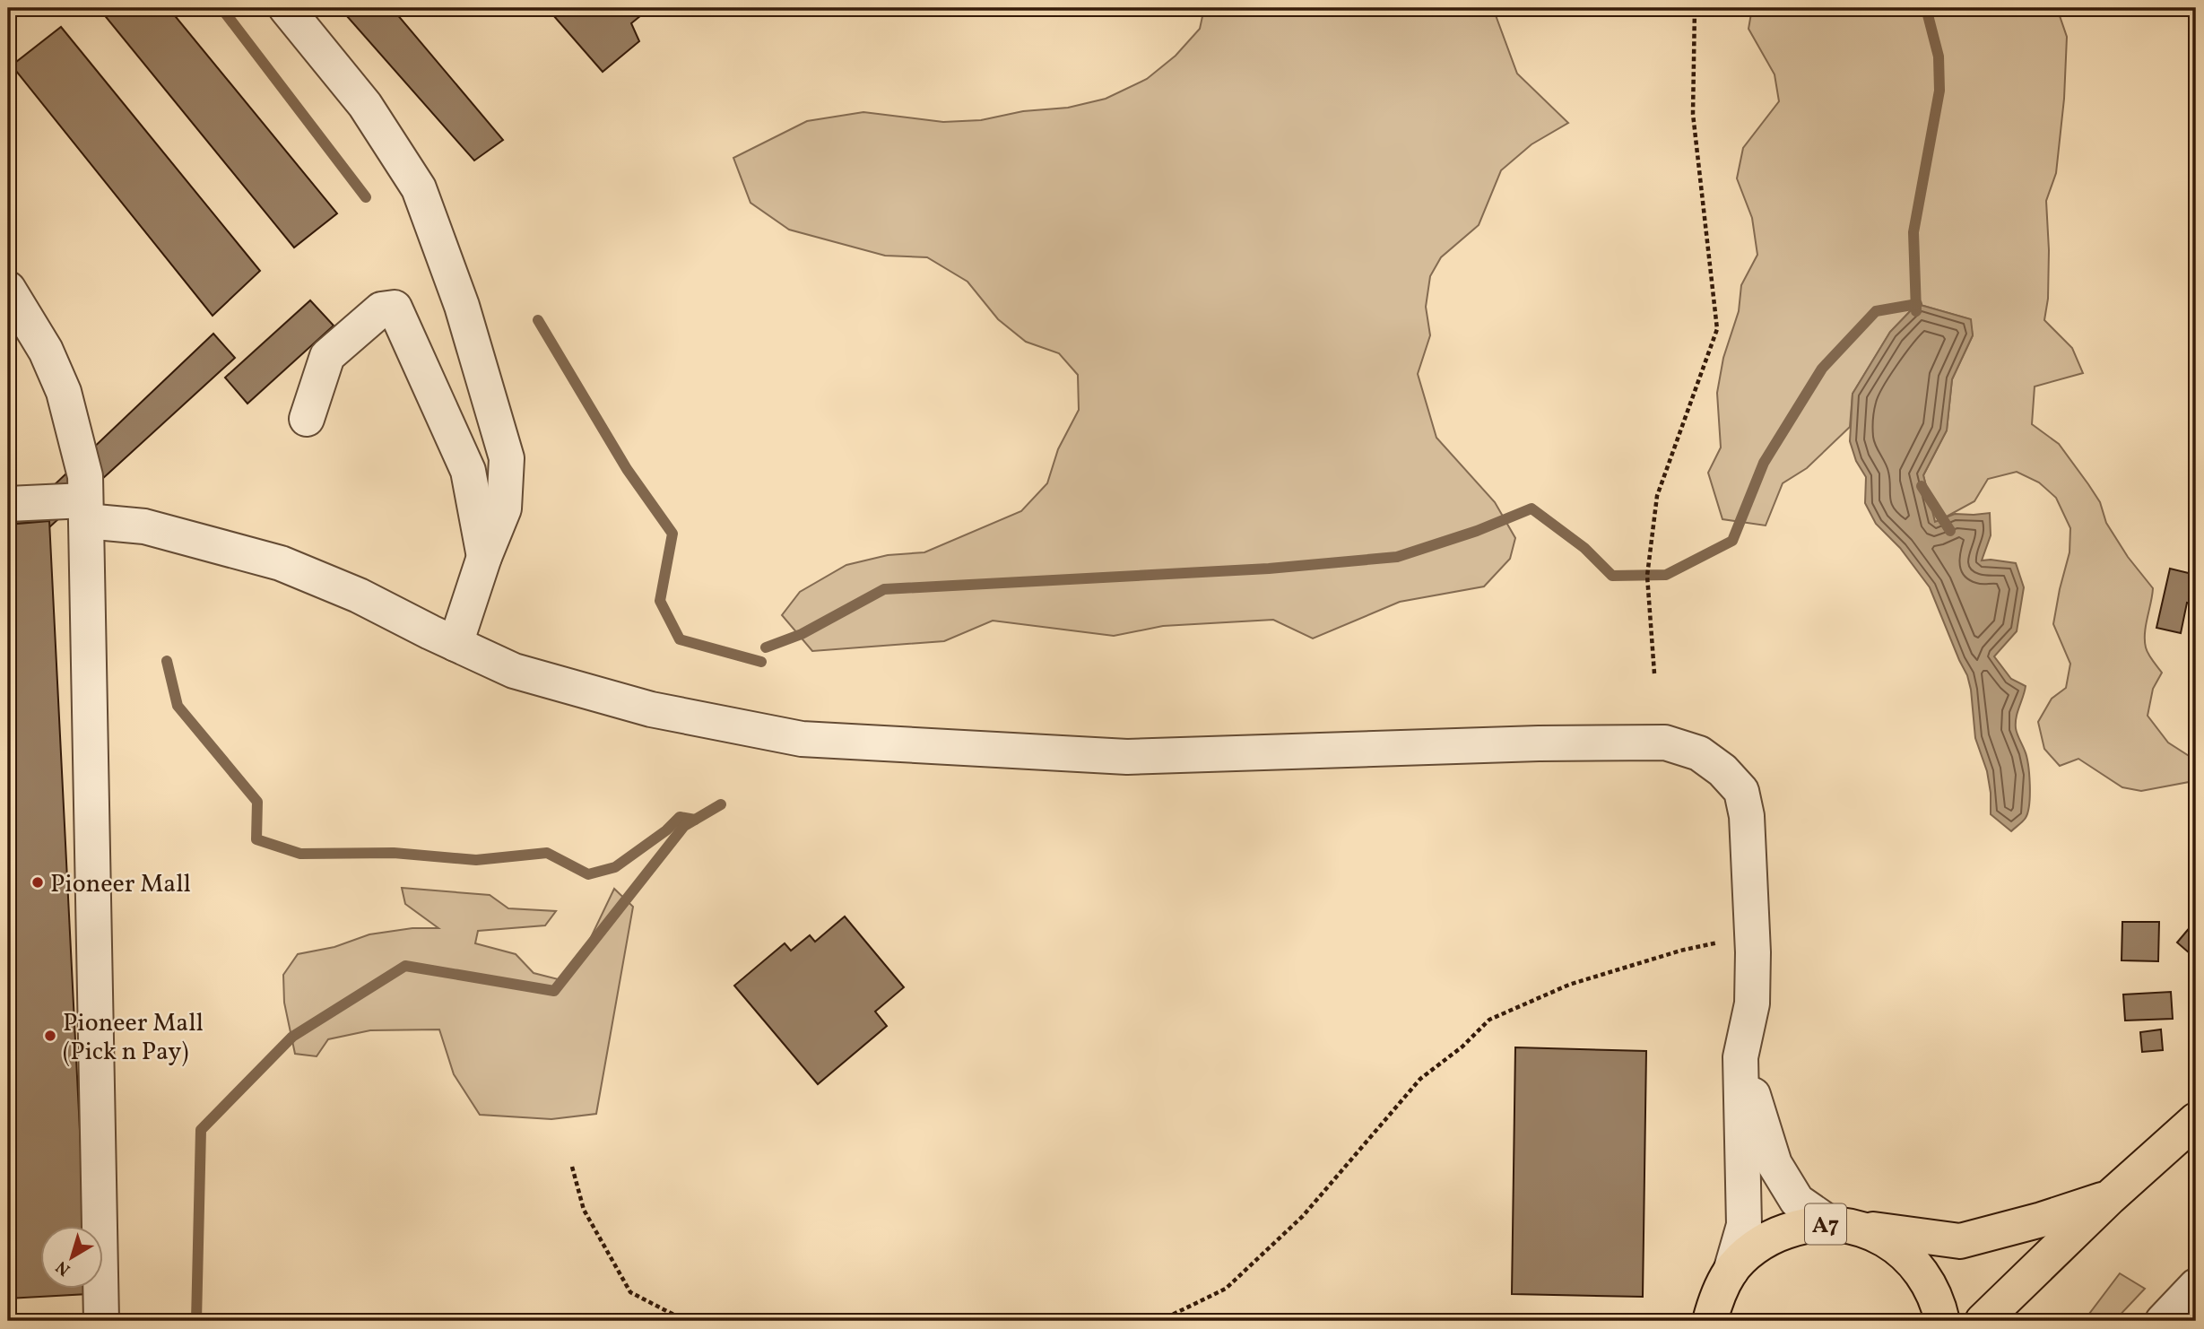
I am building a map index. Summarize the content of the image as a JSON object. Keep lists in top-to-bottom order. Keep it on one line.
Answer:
{"streets":{"main road":["A7"]},"places":["Pioneer Mall","Pioneer Mall (Pick n Pay)"],"north":"bottom left"}
